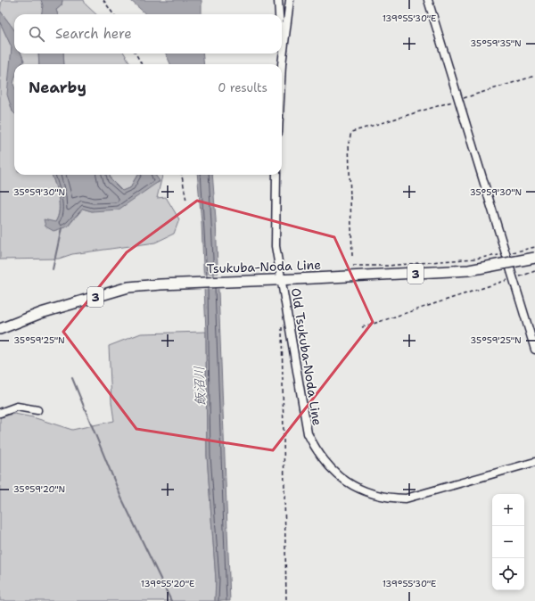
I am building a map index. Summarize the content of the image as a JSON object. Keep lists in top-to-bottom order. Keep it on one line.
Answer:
{"streets":{"main road":["Tsukuba-Noda Line","3"],"street":["Old Tsukuba-Noda Line"]},"crossings":[["Tsukuba-Noda Line","Old Tsukuba-Noda Line"]],"water":["飯沼川"],"page":{"search":"Search here","heading":["Nearby","0 results"],"map_buttons":["+","−"]},"coordinates":["139°55'30\"E","35°59'35\"N","35°59'30\"N","35°59'25\"N","35°59'20\"N","139°55'20\"E"]}
